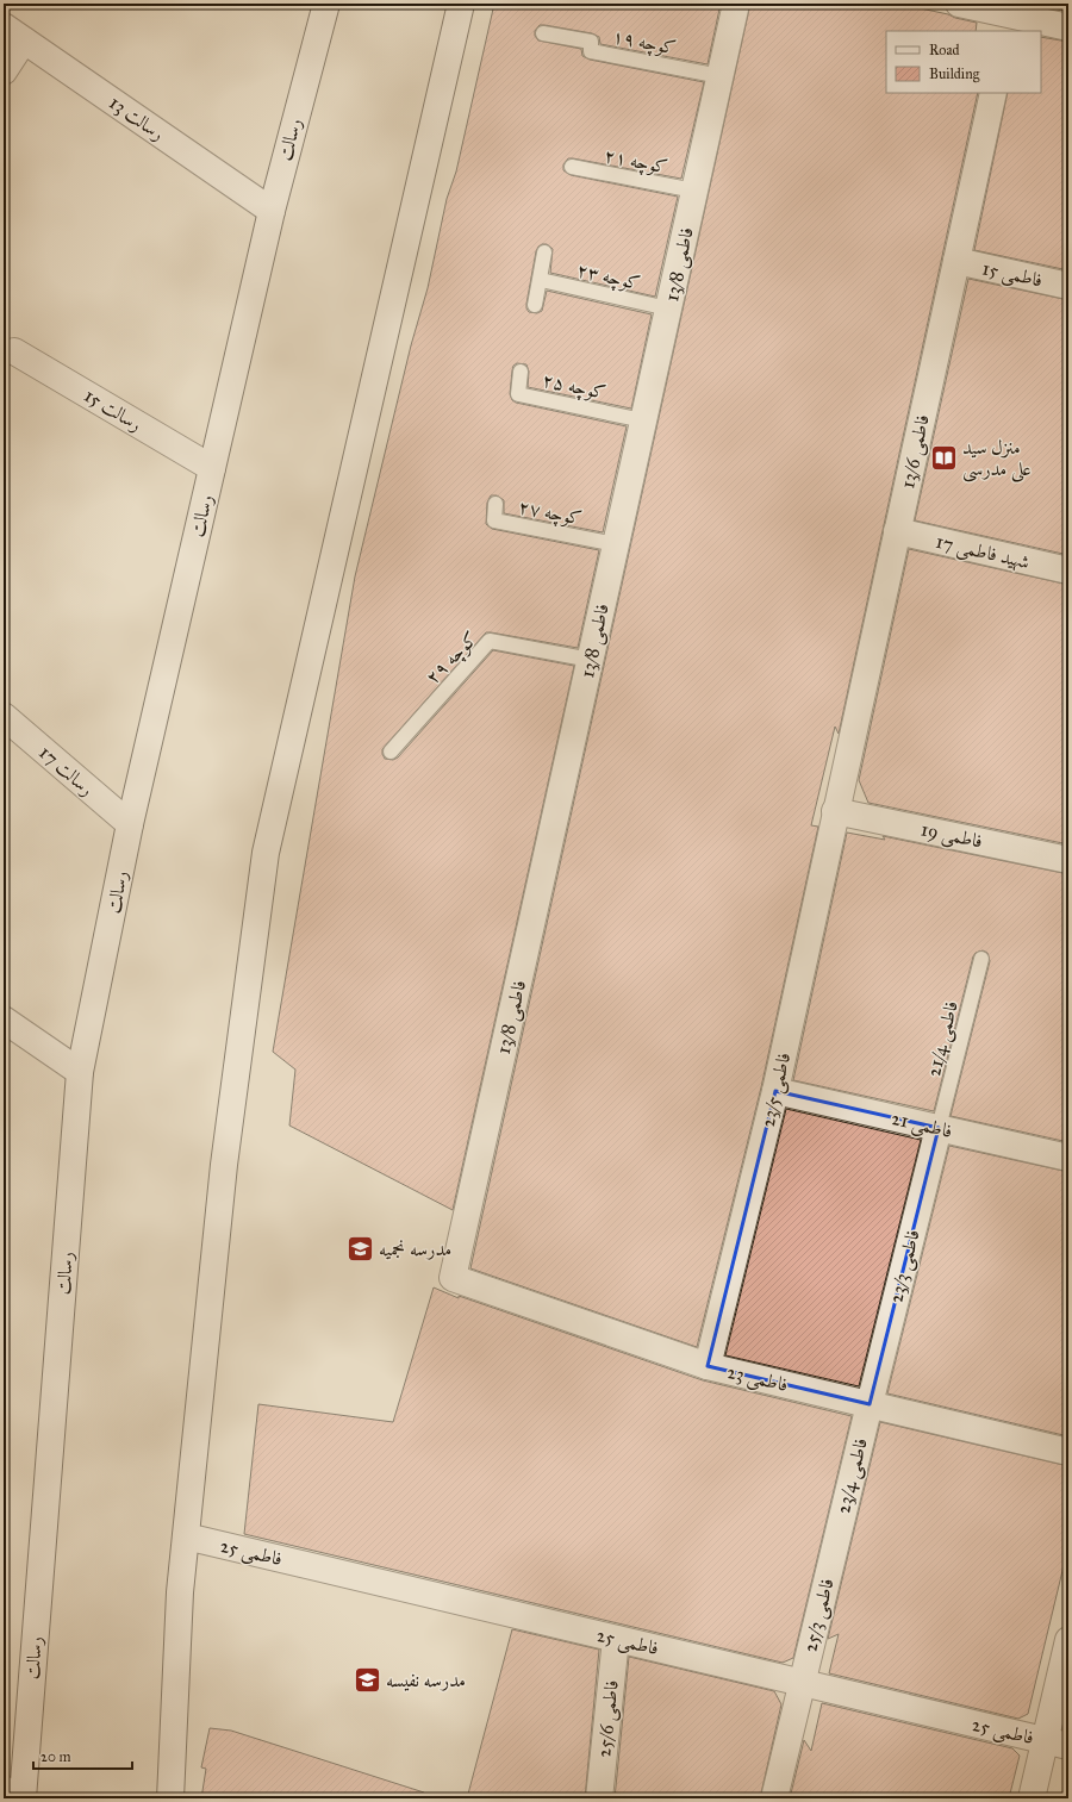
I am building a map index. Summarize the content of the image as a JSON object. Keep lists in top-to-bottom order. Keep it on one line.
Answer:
{"streets":{"street":["رسالت 13","رسالت","فاطمی 13/8","فاطمی 15","رسالت 15","فاطمی 13/6","شهید فاطمی 17","رسالت 17","فاطمی 19","فاطمی 23/5","فاطمی 21","فاطمی 23/3","فاطمی 23","فاطمی 23/4","فاطمی 25","فاطمی 25/3","فاطمی 25/6"],"lane":["کوچه ۱۹","کوچه ۲۱","کوچه ۲۳","کوچه ۲۵","کوچه ۲۷","کوچه ۲۹","فاطمی 21/4"]},"crossings":[["کوچه ۱۹","فاطمی 13/8"],["رسالت 13","رسالت"],["رسالت","رسالت 15"],["رسالت","رسالت 17"],["کوچه ۲۱","فاطمی 13/8"],["فاطمی 13/8","کوچه ۲۳"],["فاطمی 13/8","کوچه ۲۵"],["فاطمی 13/8","کوچه ۲۷"],["فاطمی 13/8","کوچه ۲۹"],["فاطمی 13/8","فاطمی 23"],["فاطمی 15","فاطمی 13/6"],["فاطمی 13/6","شهید فاطمی 17"],["فاطمی 13/6","فاطمی 19"],["فاطمی 13/6","فاطمی 23/5"],["فاطمی 19","فاطمی 23/5"],["فاطمی 21/4","فاطمی 21"],["فاطمی 21/4","فاطمی 23/3"],["فاطمی 23/5","فاطمی 21"],["فاطمی 23/5","فاطمی 23"],["فاطمی 21","فاطمی 23/3"],["فاطمی 23/3","فاطمی 23"],["فاطمی 23/3","فاطمی 23/4"],["فاطمی 23","فاطمی 23/4"],["فاطمی 23/4","فاطمی 25/3"],["فاطمی 25","فاطمی 25/3"],["فاطمی 25","فاطمی 25/6"]],"places":{"library":["منزل سید علی مدرسی"],"school or university":["مدرسه نجمیه","مدرسه نفیسه"]},"legend":["Road","Building"],"scale_bar":"20 m"}
